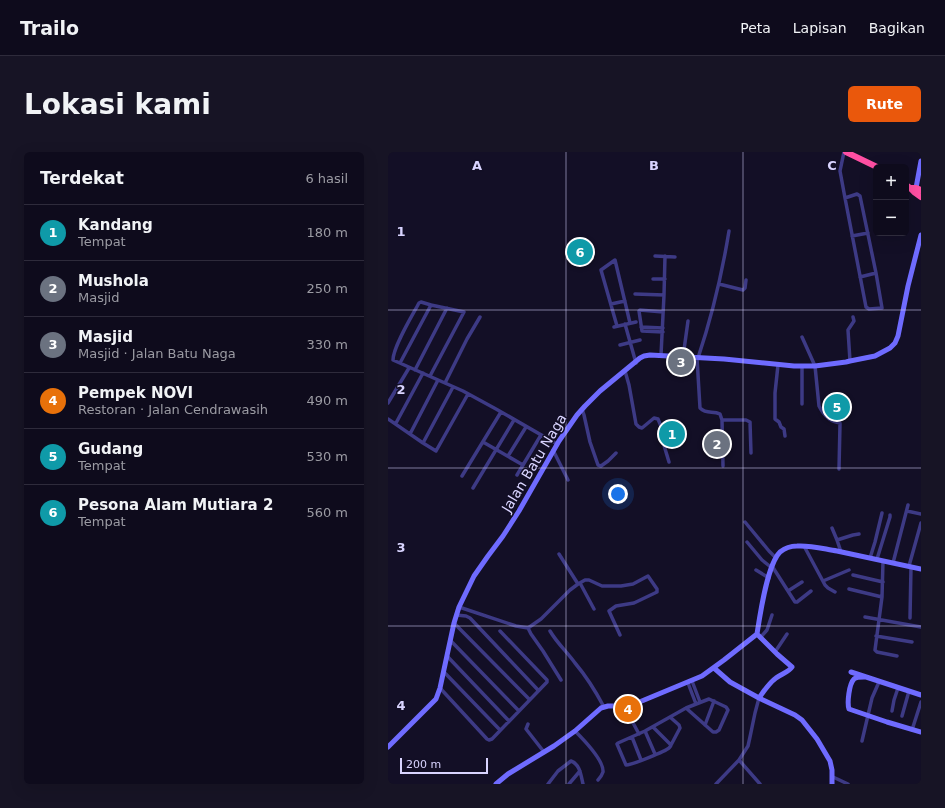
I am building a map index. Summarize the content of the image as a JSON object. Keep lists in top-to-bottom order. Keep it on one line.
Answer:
{"streets":{"street":["Jalan Batu Naga"]},"scale_bar":"200 m","page":{"header":"Trailo","nav":["Peta","Lapisan","Bagikan"],"buttons":"Rute","title":"Lokasi kami","heading":["Terdekat","6 hasil"],"map_buttons":["+","−"],"list":[{"mark":"1","name":"Kandang","note":"Tempat","value":"180 m"},{"mark":"2","name":"Mushola","note":"Masjid","value":"250 m"},{"mark":"3","name":"Masjid","note":"Masjid · Jalan Batu Naga","value":"330 m"},{"mark":"4","name":"Pempek NOVI","note":"Restoran · Jalan Cendrawasih","value":"490 m"},{"mark":"5","name":"Gudang","note":"Tempat","value":"530 m"},{"mark":"6","name":"Pesona Alam Mutiara 2","note":"Tempat","value":"560 m"}],"pins":["6","3","5","1","2","4"],"scale":"200 m"},"grid":{"columns":["A","B","C"],"rows":["1","2","3","4"]}}
